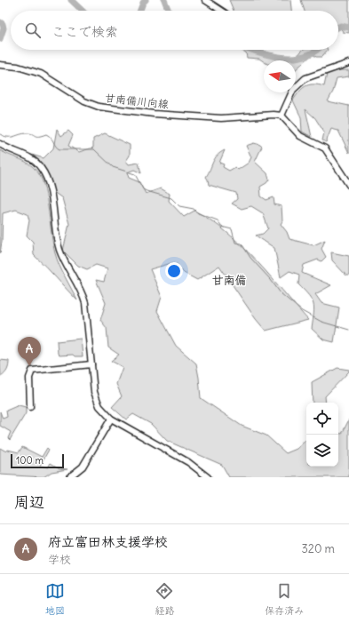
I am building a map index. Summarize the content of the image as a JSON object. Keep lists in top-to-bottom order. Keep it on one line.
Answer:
{"streets":{"street":["甘南備川向線"]},"districts":["甘南備"],"scale_bar":"100 m","north":"left","page":{"search":"ここで検索","pins":"A","scale":"100 m","heading":"周辺","list":[{"mark":"A","name":"府立富田林支援学校","note":"学校","value":"320 m"}],"nav":["地図","経路","保存済み"]}}
